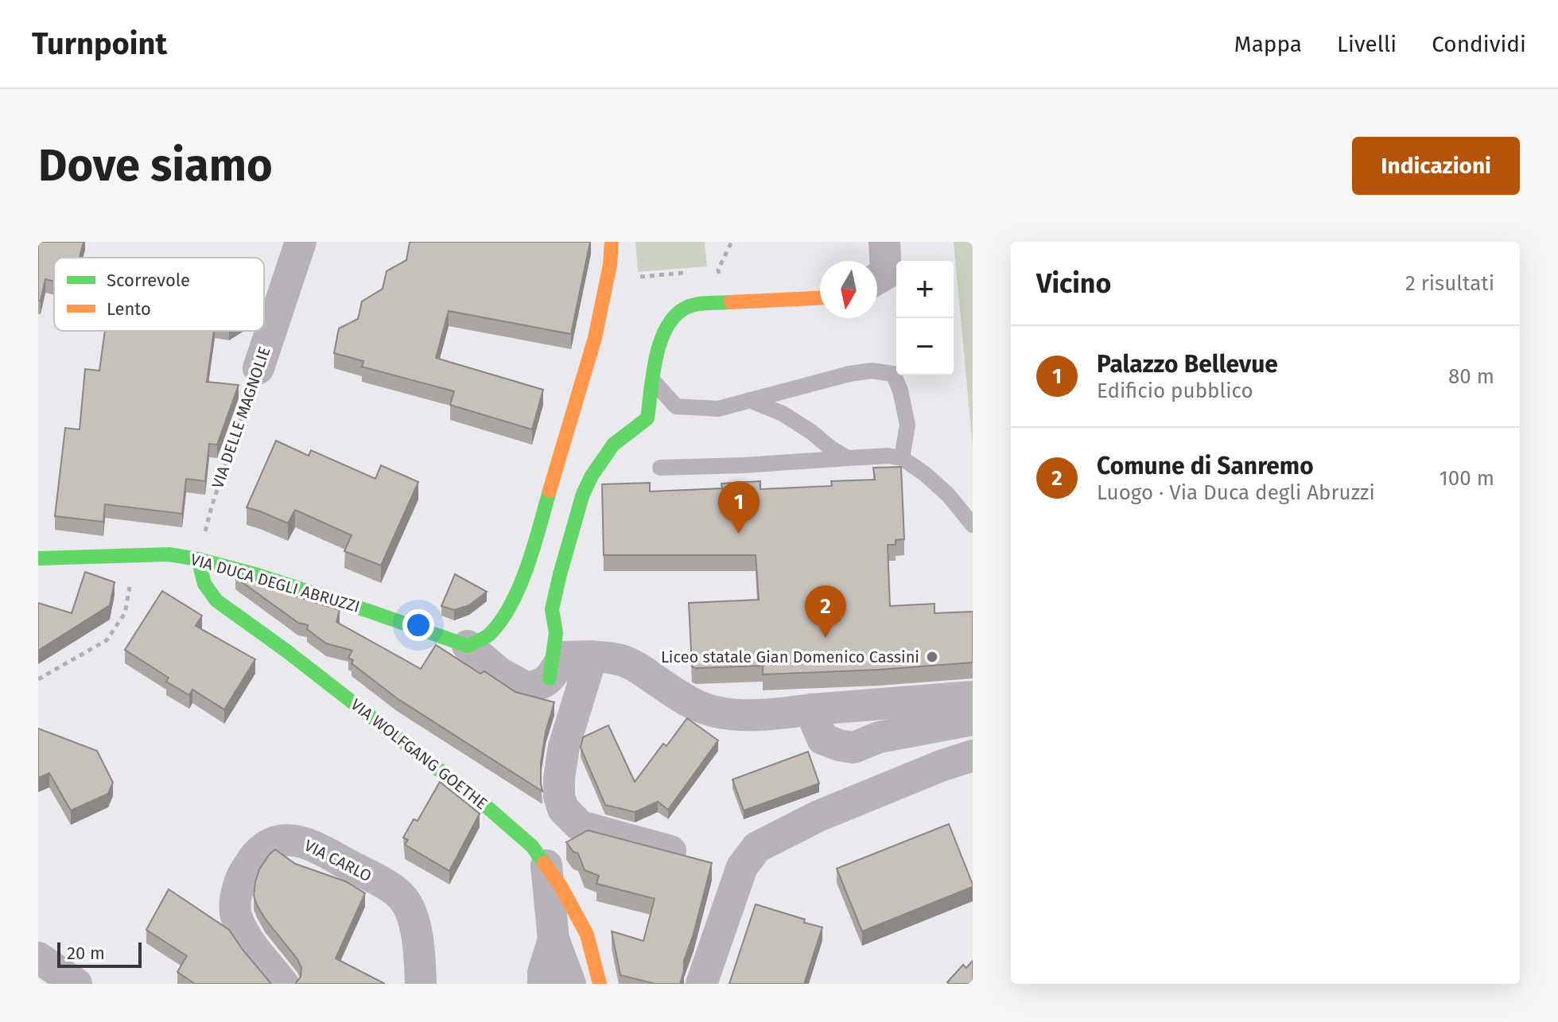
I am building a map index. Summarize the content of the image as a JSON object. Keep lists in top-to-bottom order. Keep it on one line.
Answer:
{"streets":{"street":["VIA DELLE MAGNOLIE","VIA DUCA DEGLI ABRUZZI","VIA WOLFGANG GOETHE","VIA CARLO"]},"crossings":[["VIA DELLE MAGNOLIE","VIA DUCA DEGLI ABRUZZI"],["VIA DELLE MAGNOLIE","VIA WOLFGANG GOETHE"],["VIA DUCA DEGLI ABRUZZI","VIA WOLFGANG GOETHE"]],"places":["Liceo statale Gian Domenico Cassini"],"legend":["Scorrevole","Lento"],"scale_bar":"20 m","north":"bottom","page":{"header":"Turnpoint","nav":["Mappa","Livelli","Condividi"],"buttons":"Indicazioni","title":"Dove siamo","heading":["Vicino","2 risultati"],"map_buttons":["+","−"],"list":[{"mark":"1","name":"Palazzo Bellevue","note":"Edificio pubblico","value":"80 m"},{"mark":"2","name":"Comune di Sanremo","note":"Luogo · Via Duca degli Abruzzi","value":"100 m"}],"pins":["1","2"],"scale":"20 m"}}
